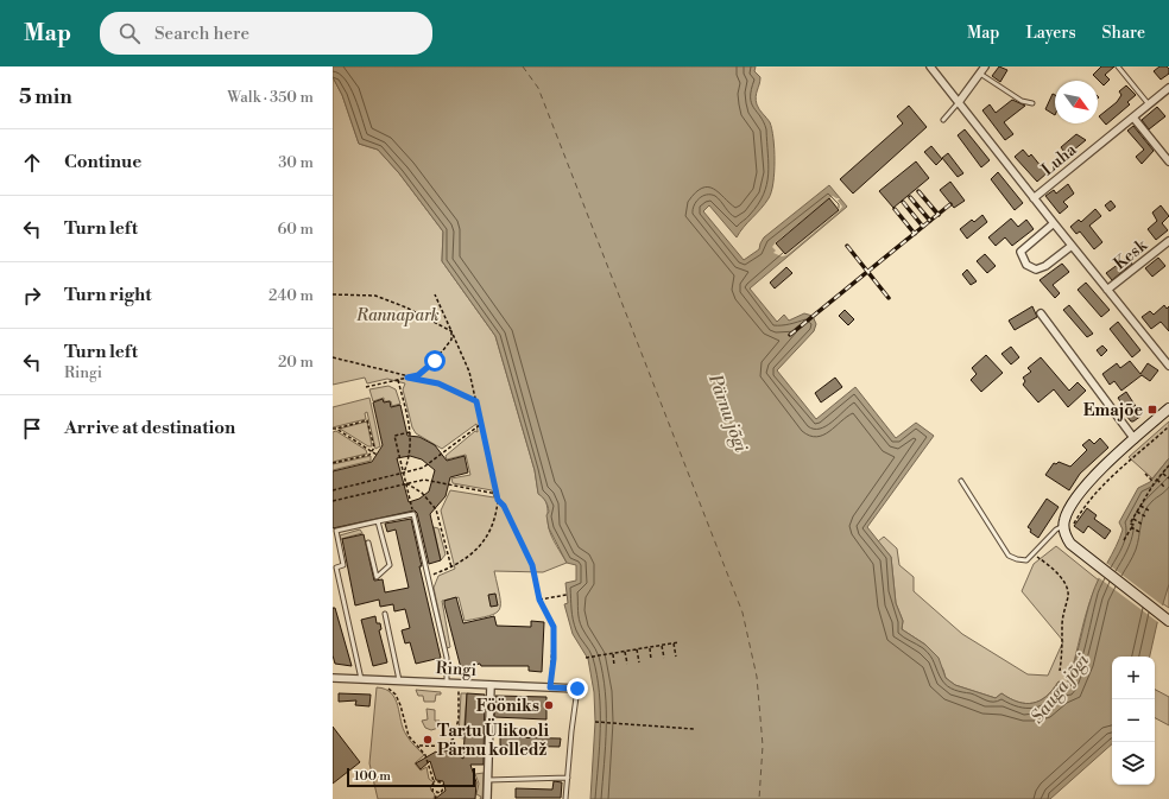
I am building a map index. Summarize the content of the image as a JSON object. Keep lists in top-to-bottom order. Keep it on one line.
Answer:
{"streets":{"street":["Luha","Kesk","Ringi"]},"water":["Pärnu jõgi","Sauga jõgi"],"parks":["Rannapark"],"places":{"transit":["Emajõe"],"other":["Fööniks","Tartu Ülikooli Pärnu kolledž"]},"scale_bar":"100 m","north":"bottom right","page":{"header":"Map","search":"Search here","nav":["Map","Layers","Share"],"heading":["5 min","Walk · 350 m"],"list":[["Continue","30 m"],["Turn left","60 m"],["Turn right","240 m"],["Turn left","Ringi","20 m"],"Arrive at destination"],"map_buttons":["+","−"],"scale":"100 m"}}
